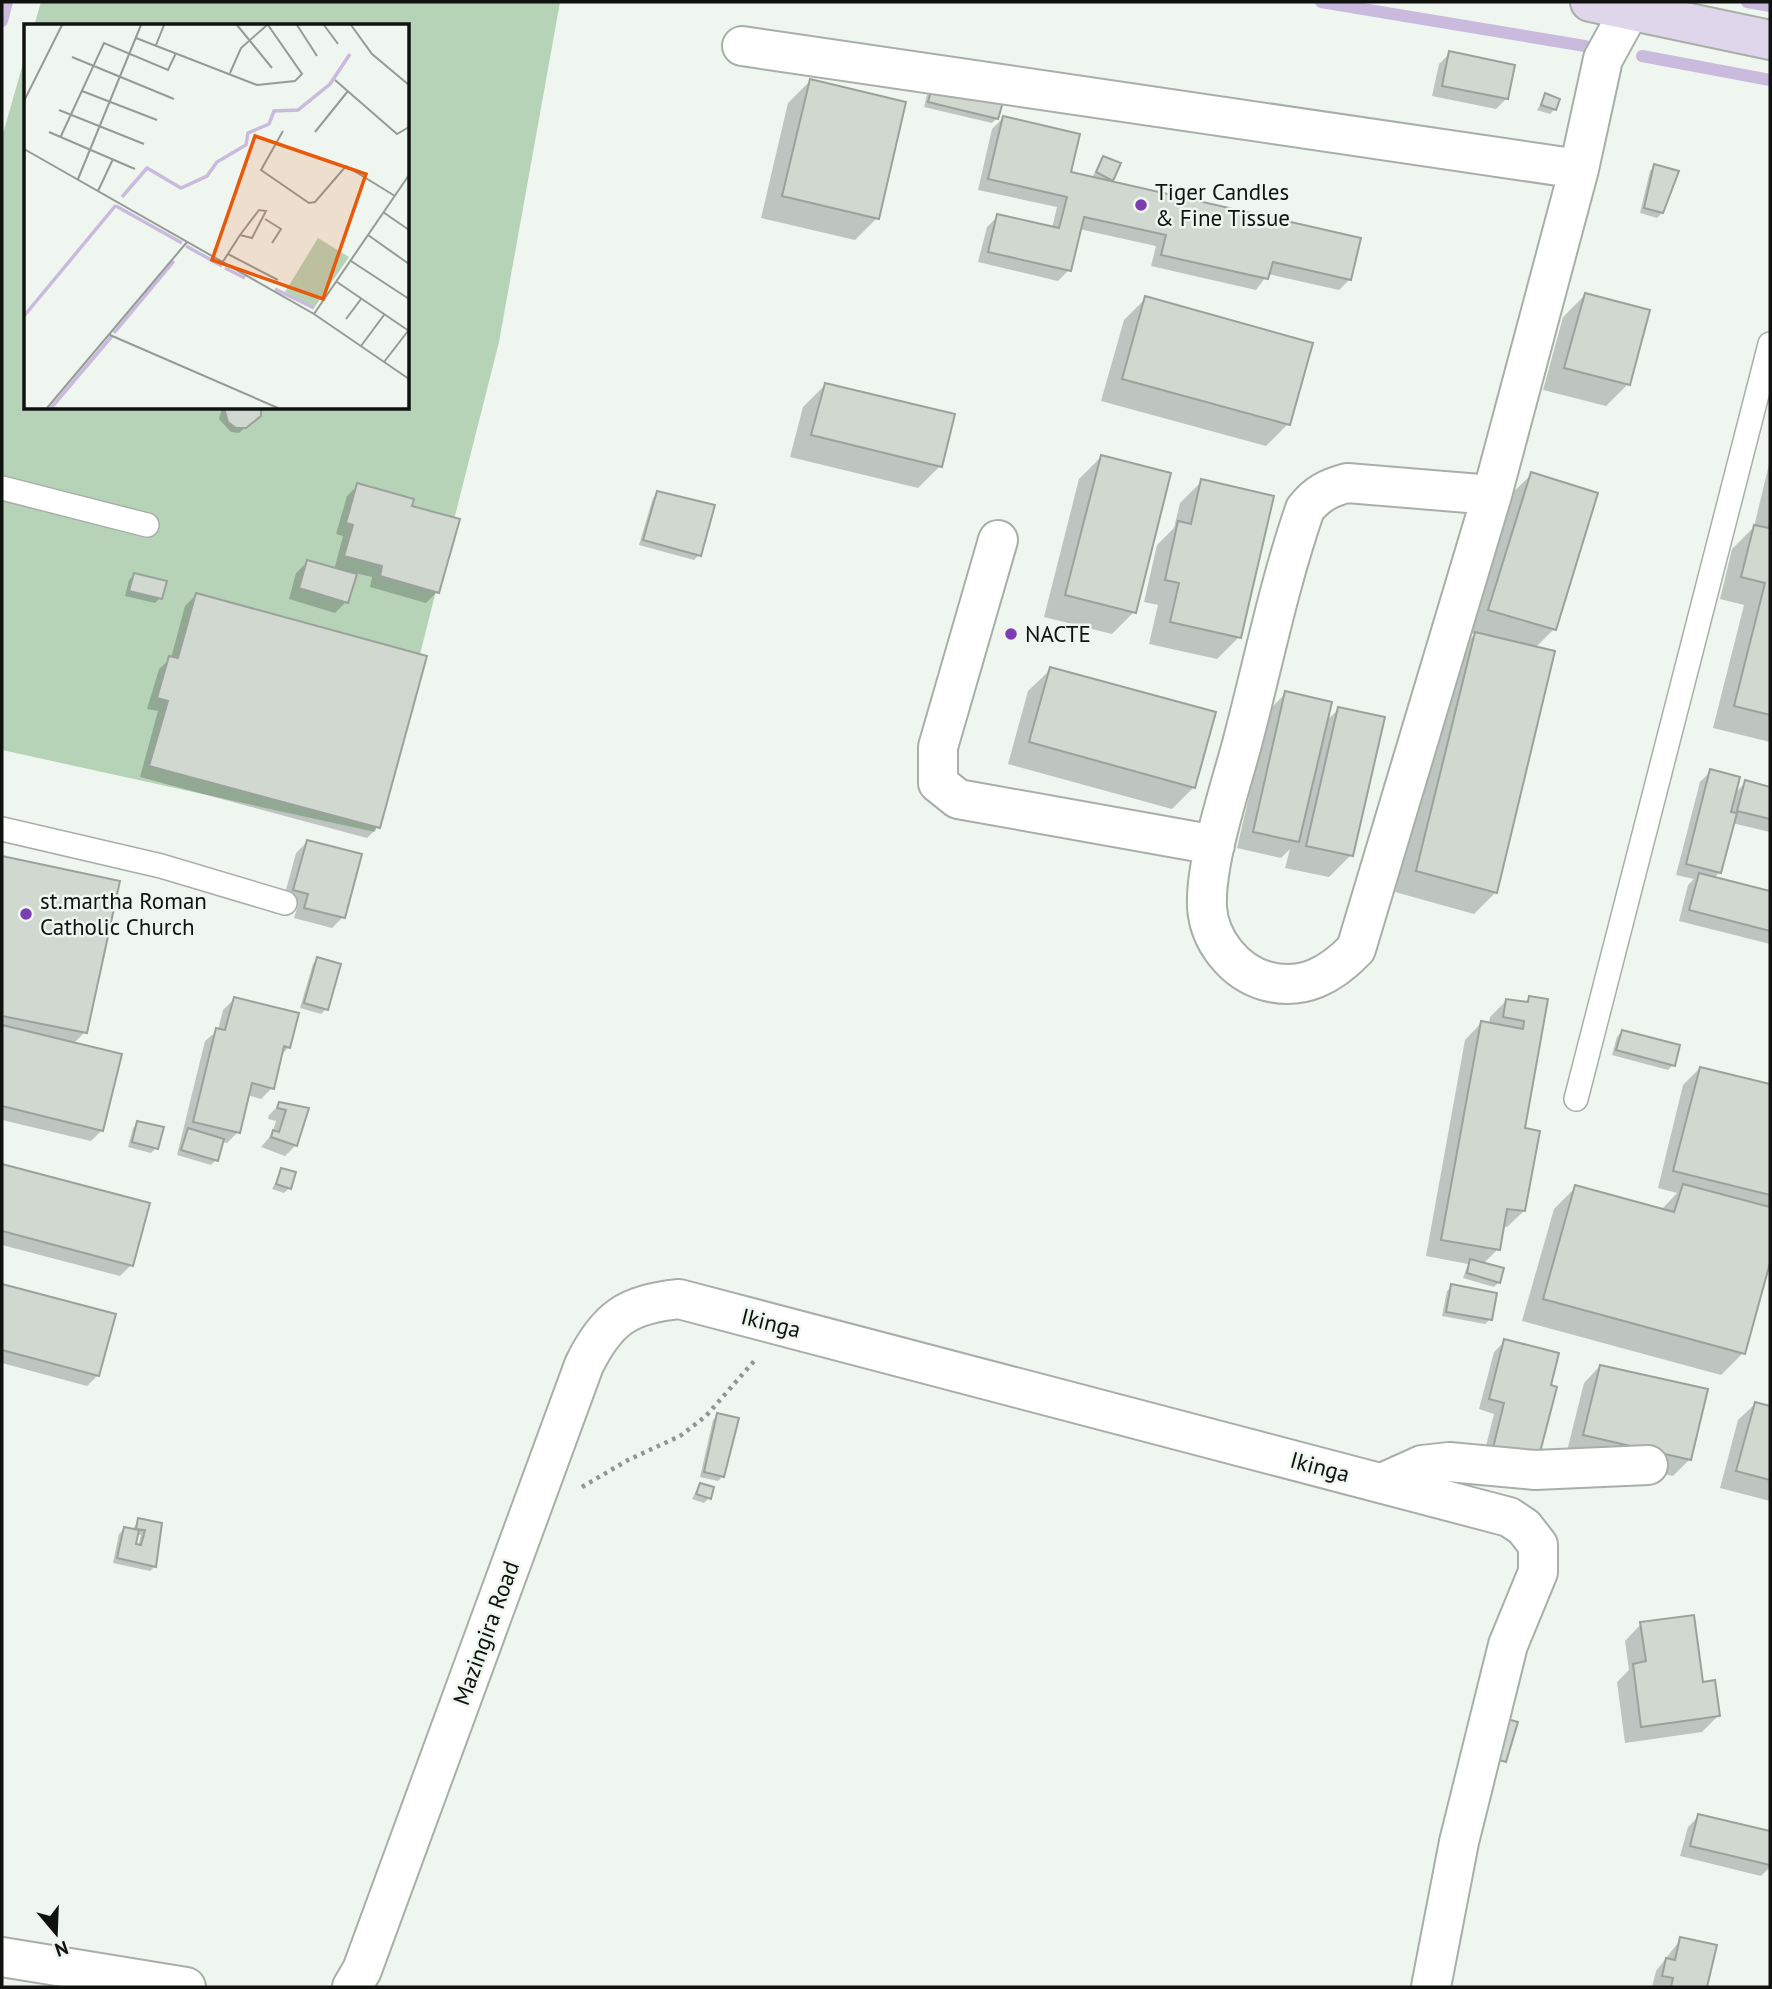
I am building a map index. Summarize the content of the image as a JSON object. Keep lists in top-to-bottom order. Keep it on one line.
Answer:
{"streets":{"street":["Ikinga","Mazingira Road"]},"crossings":[["Ikinga","Mazingira Road"]],"places":["Tiger Candles & Fine Tissue","NACTE","st.martha Roman Catholic Church"],"north":"bottom"}
